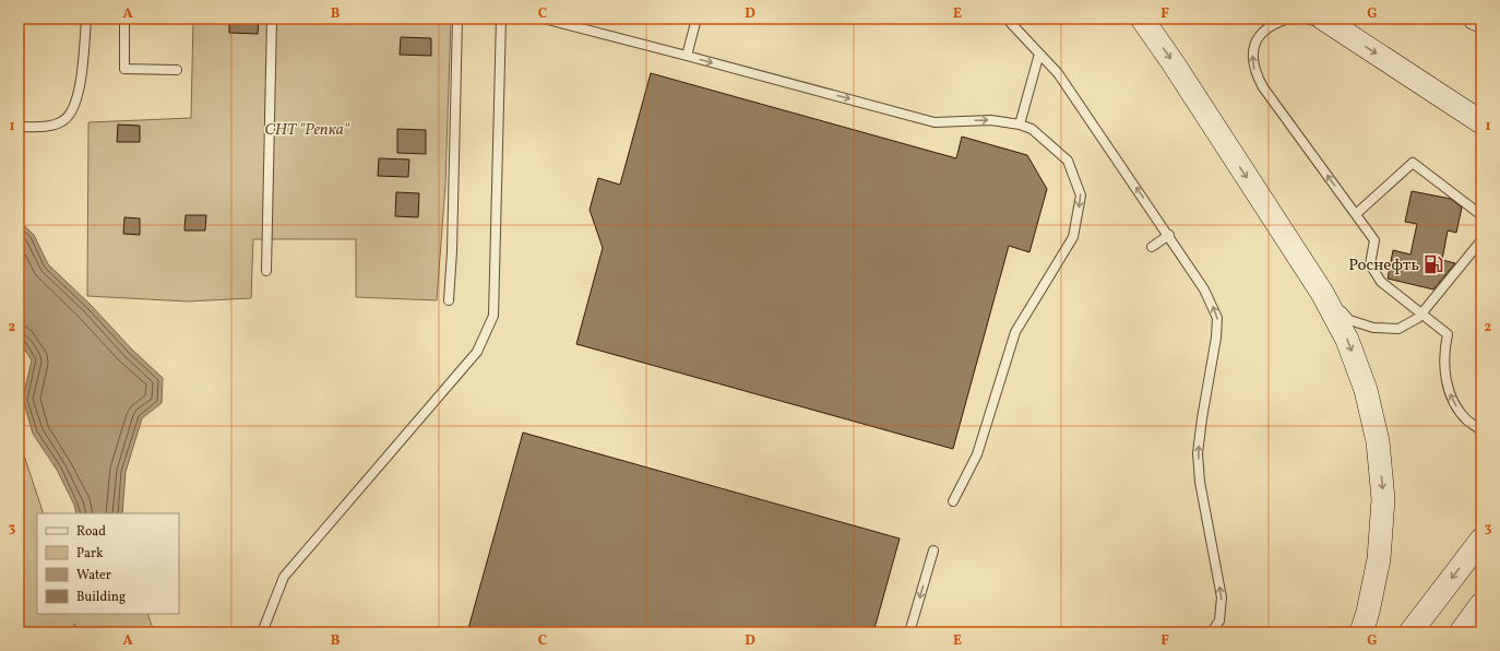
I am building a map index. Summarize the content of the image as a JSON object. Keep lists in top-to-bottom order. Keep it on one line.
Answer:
{"parks":["СНТ \"Репка\""],"places":{"fuel station":["Роснефть"]},"legend":["Road","Park","Water","Building"],"grid":{"columns":["A","B","C","D","E","F","G"],"rows":["1","2","3"]}}
